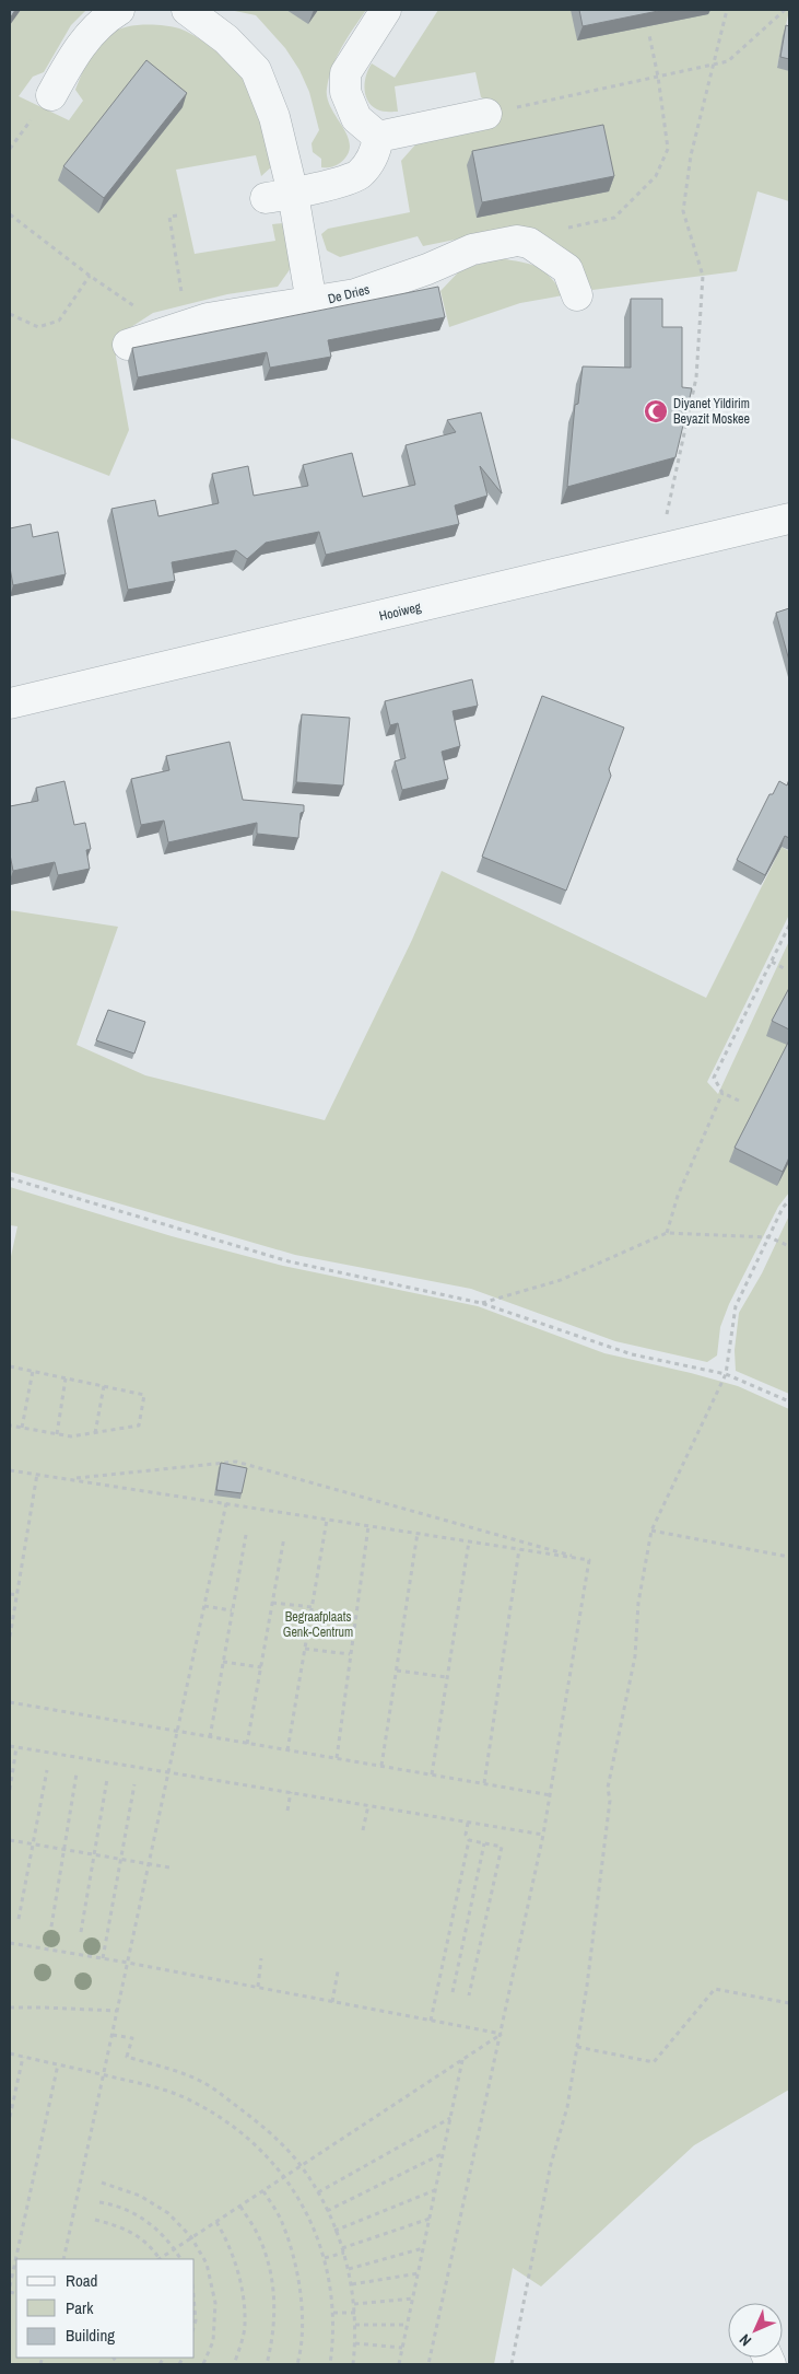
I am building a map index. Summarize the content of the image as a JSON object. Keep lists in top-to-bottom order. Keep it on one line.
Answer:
{"streets":{"street":["De Dries","Hooiweg"]},"parks":["Begraafplaats Genk-Centrum"],"places":{"mosque":["Diyanet Yildirim Beyazit Moskee"]},"legend":["Road","Park","Building"],"north":"bottom left"}
